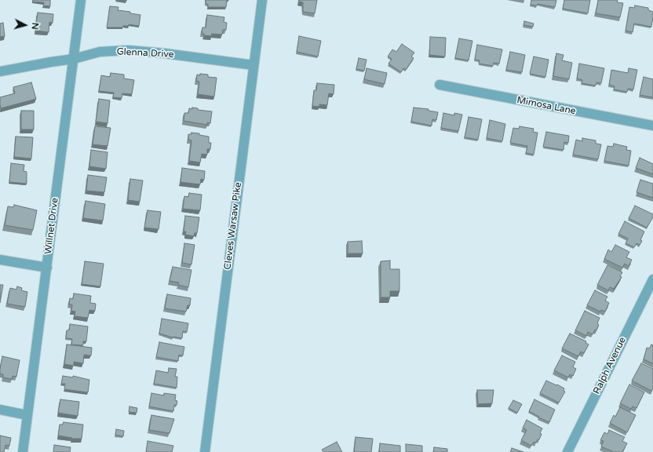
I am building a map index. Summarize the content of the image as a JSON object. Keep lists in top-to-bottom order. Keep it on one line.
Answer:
{"streets":{"street":["Glenna Drive","Mimosa Lane","Willnet Drive","Cleves Warsaw Pike","Ralph Avenue"]},"crossings":[["Glenna Drive","Willnet Drive"],["Glenna Drive","Cleves Warsaw Pike"]],"north":"right"}
